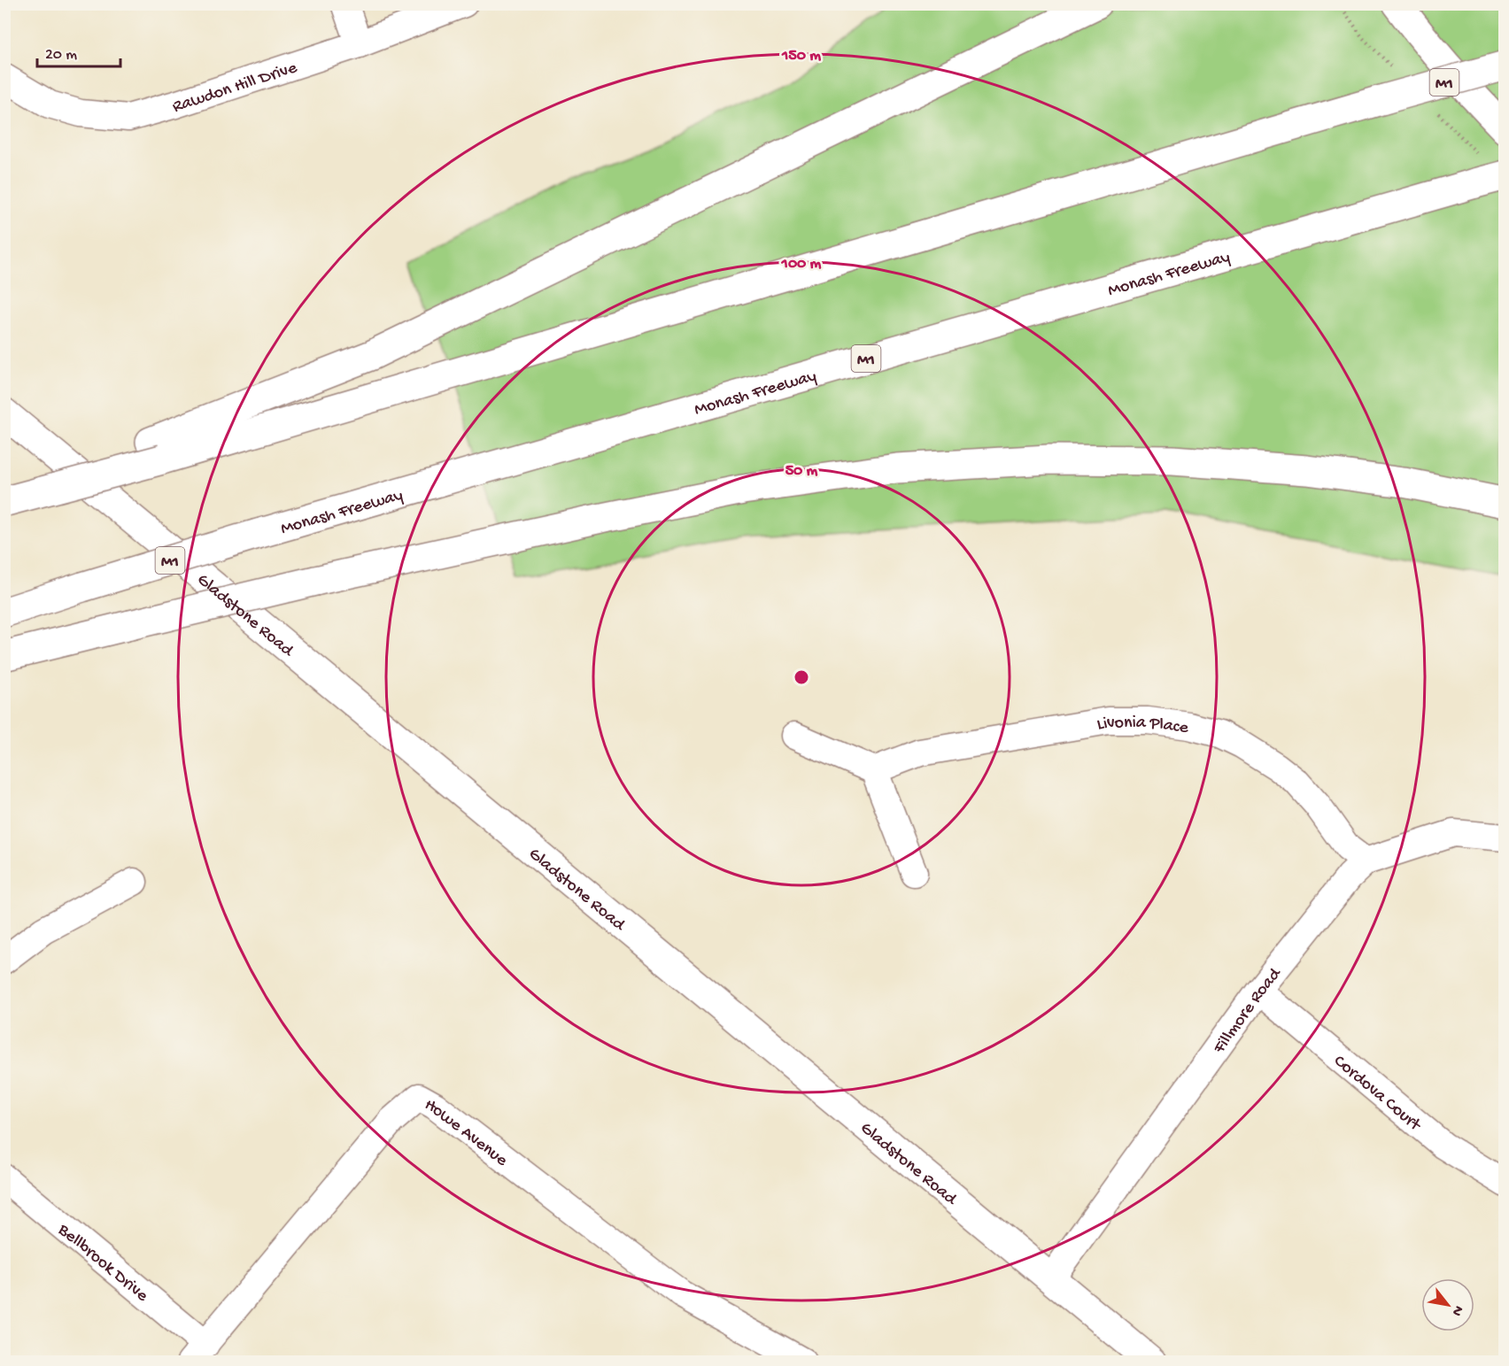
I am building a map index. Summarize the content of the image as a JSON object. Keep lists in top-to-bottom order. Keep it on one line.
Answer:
{"streets":{"main road":["M1","Monash Freeway","Gladstone Road"],"street":["Rawdon Hill Drive","Livonia Place","Fillmore Road","Cordova Court","Howe Avenue","Bellbrook Drive"]},"crossings":[["Gladstone Road","Fillmore Road"],["Livonia Place","Fillmore Road"],["Fillmore Road","Cordova Court"],["Howe Avenue","Bellbrook Drive"]],"scale_bar":"20 m","north":"bottom right","rings":["150 m","100 m","50 m"]}
